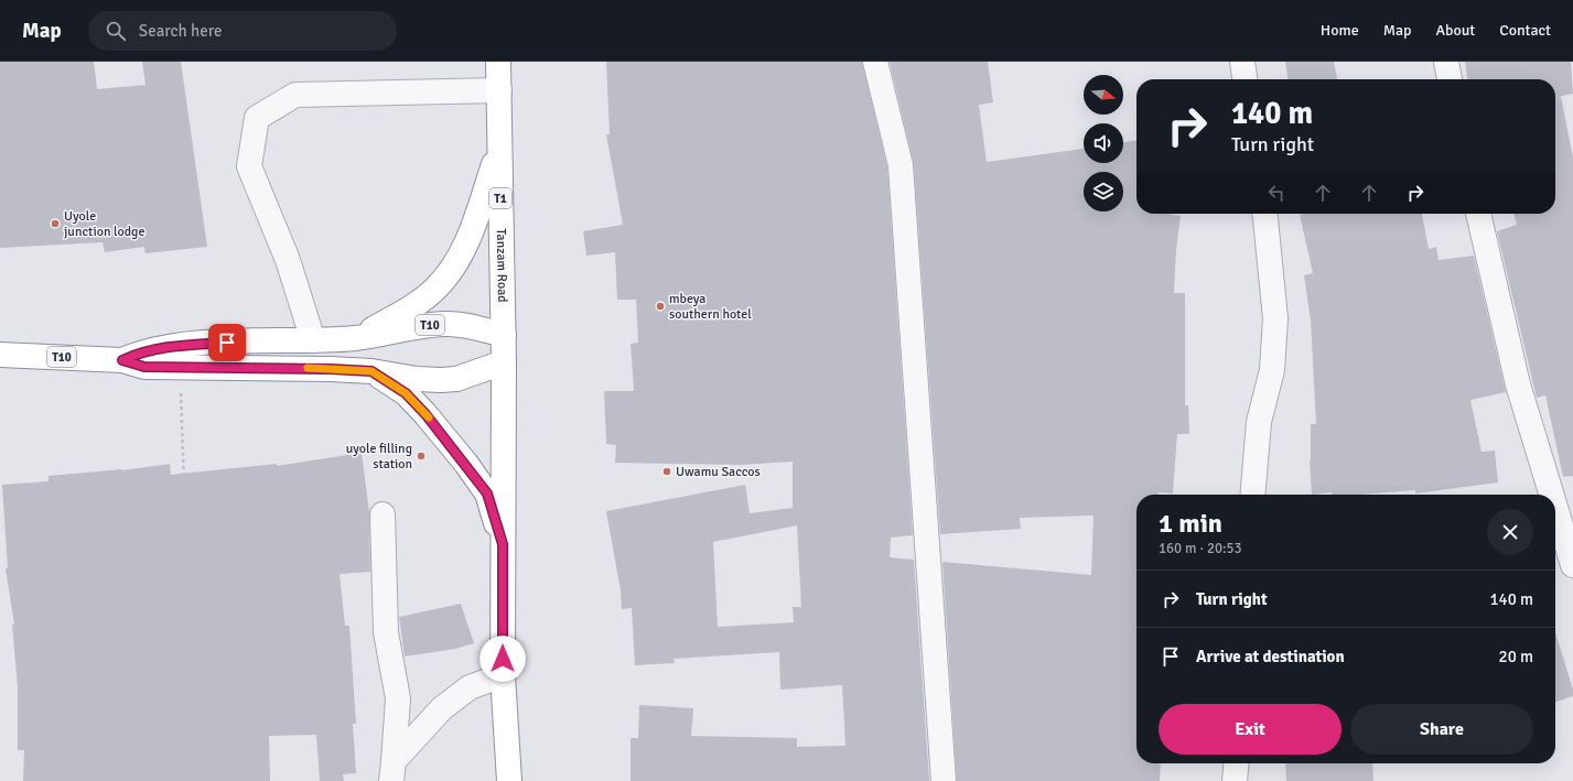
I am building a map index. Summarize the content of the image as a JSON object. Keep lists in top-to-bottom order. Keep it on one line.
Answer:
{"streets":{"highway":["T1","Tanzam Road","T10"]},"crossings":[["T1","Tanzam Road"],["T1","T10"],["Tanzam Road","T10"]],"places":["Uyole junction lodge","mbeya southern hotel","uyole filling station","Uwamu Saccos"],"north":"right","page":{"header":"Map","search":"Search here","nav":["Home","Map","About","Contact"],"turn":["140 m","Turn right"],"heading":["1 min","160 m · 20:53"],"list":[{"name":"Turn right","value":"140 m"},{"name":"Arrive at destination","value":"20 m"}],"buttons":["Exit","Share"]}}
